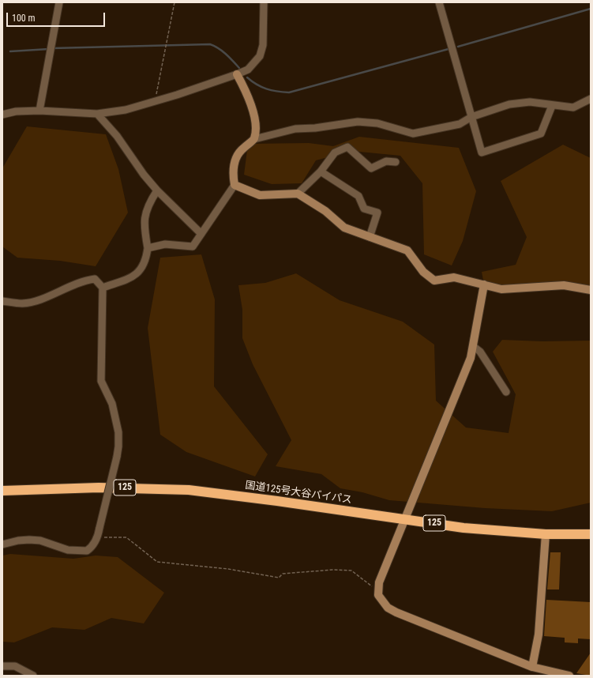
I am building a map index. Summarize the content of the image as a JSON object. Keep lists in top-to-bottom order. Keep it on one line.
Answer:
{"streets":{"highway":["125","国道125号大谷バイパス"]},"scale_bar":"100 m"}
